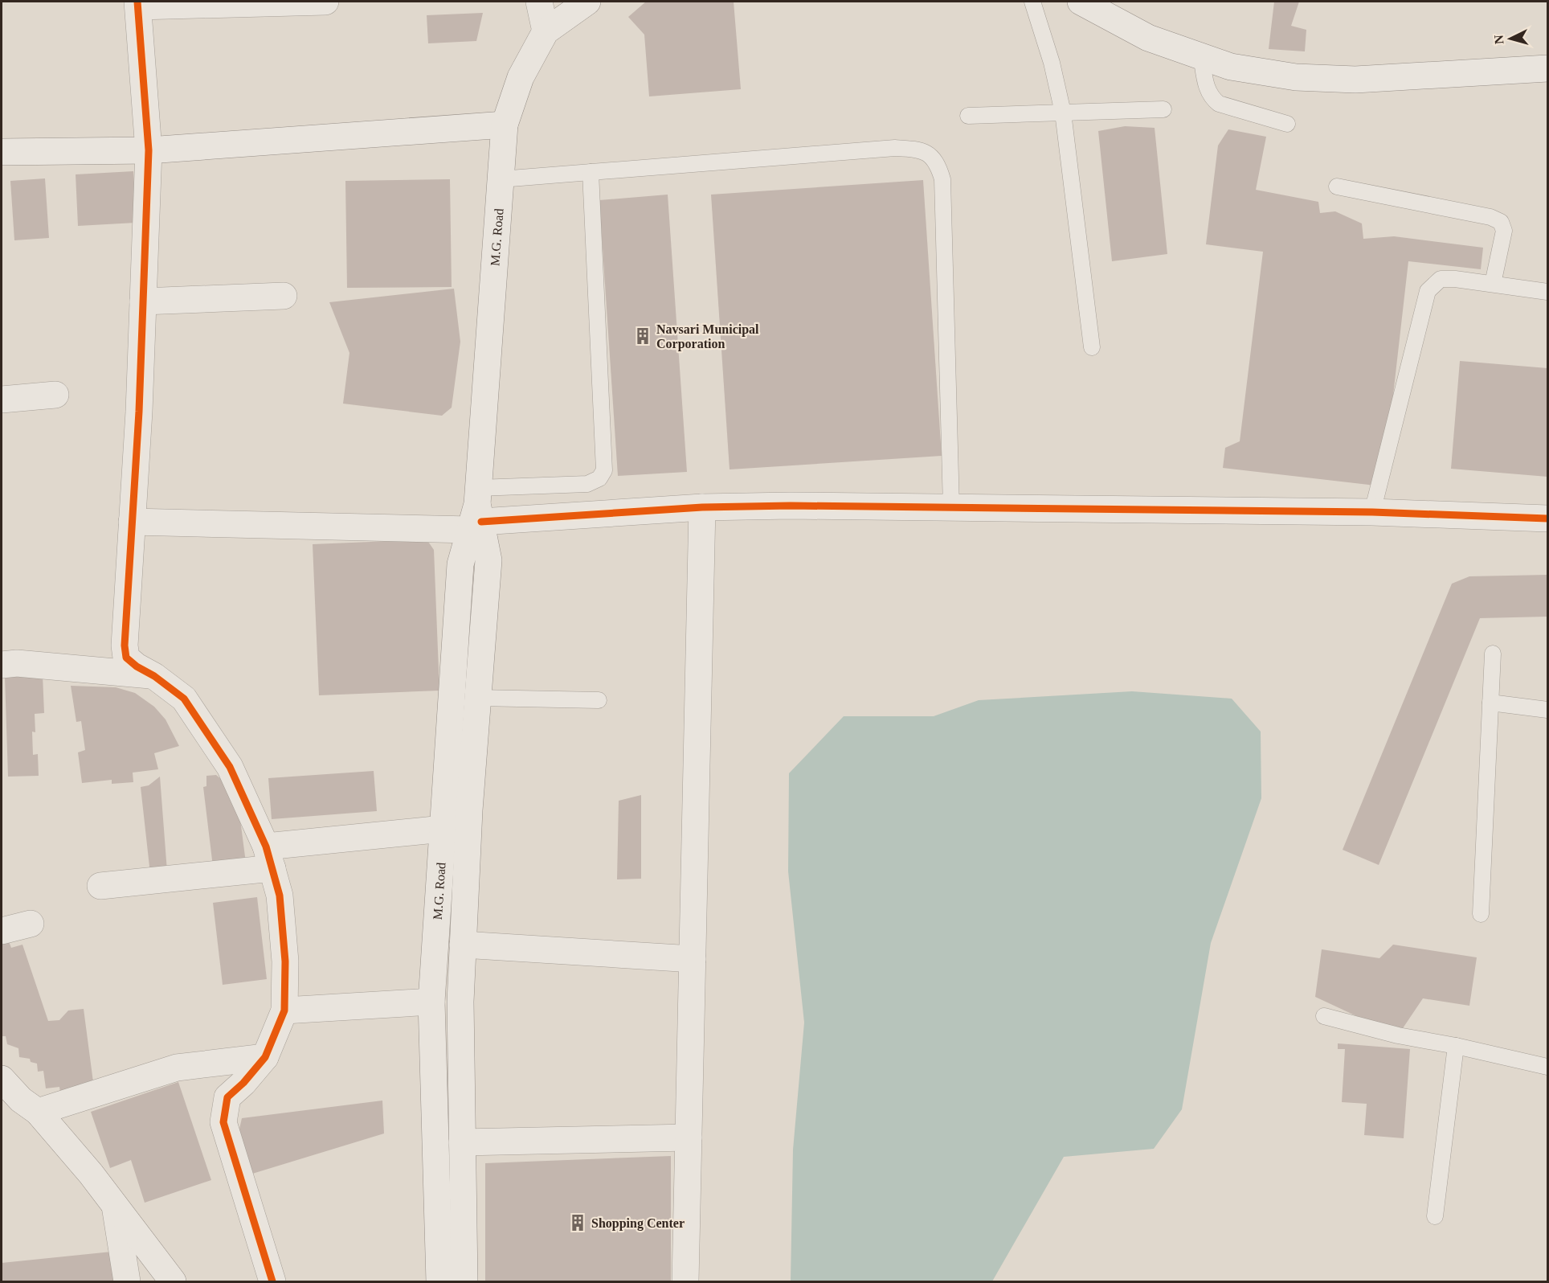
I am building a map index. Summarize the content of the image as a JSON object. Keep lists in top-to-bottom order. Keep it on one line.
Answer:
{"streets":{"street":["M.G. Road"]},"places":{"building":["Navsari Municipal Corporation","Shopping Center"]},"north":"left"}
